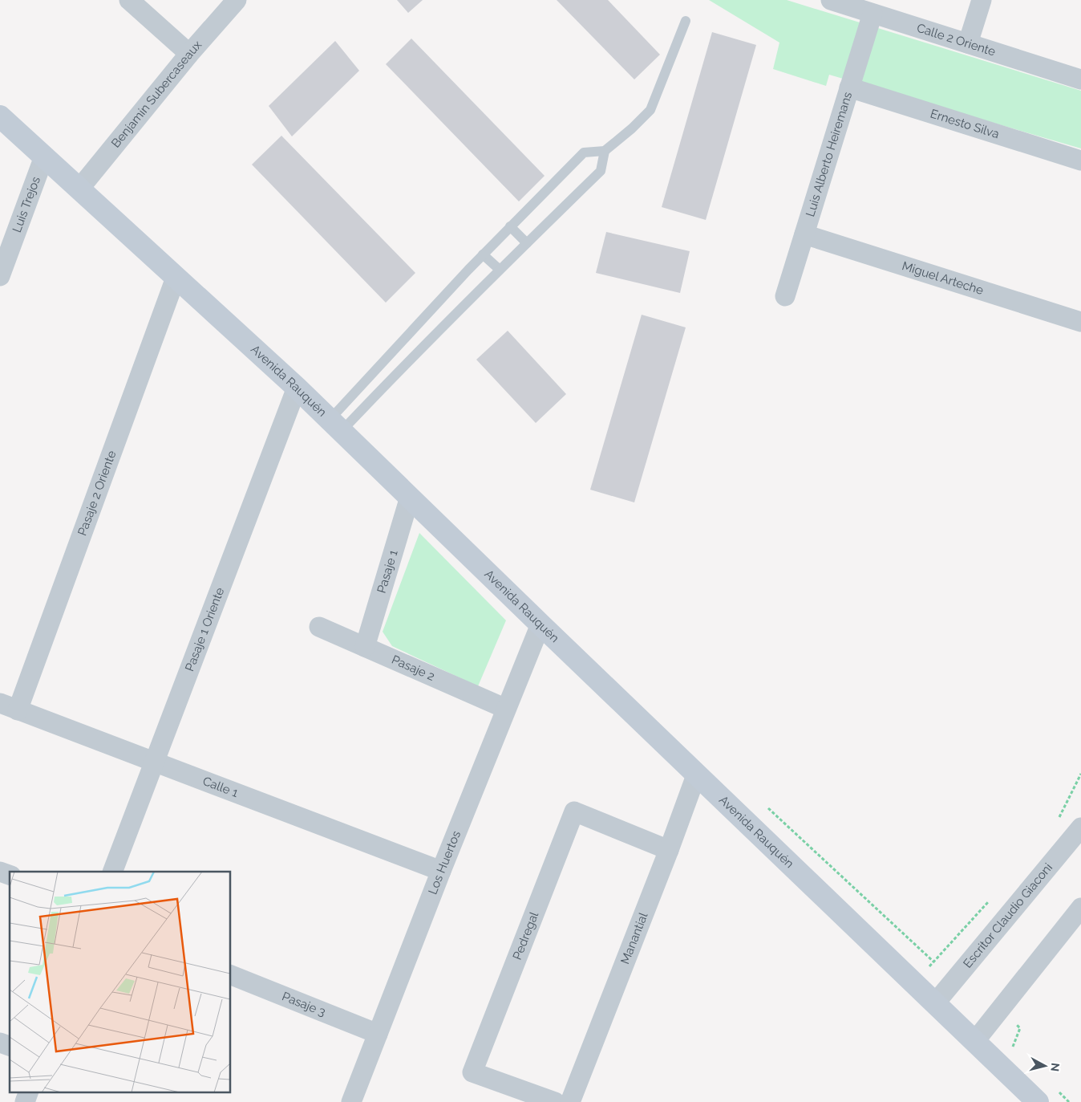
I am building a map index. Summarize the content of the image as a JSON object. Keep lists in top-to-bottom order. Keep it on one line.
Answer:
{"streets":{"main road":["Avenida Rauquén"],"street":["Calle 2 Oriente","Benjamín Subercaseaux","Ernesto Silva","Luis Alberto Heiremans","Luis Trejos","Miguel Arteche","Pasaje 2 Oriente","Pasaje 1","Pasaje 1 Oriente","Pasaje 2","Calle 1","Los Huertos","Escritor Claudio Giaconi","Pedregal","Manantial","Pasaje 3"]},"crossings":[["Calle 2 Oriente","Luis Alberto Heiremans"],["Benjamín Subercaseaux","Avenida Rauquén"],["Ernesto Silva","Luis Alberto Heiremans"],["Luis Alberto Heiremans","Miguel Arteche"],["Luis Trejos","Avenida Rauquén"],["Avenida Rauquén","Pasaje 2 Oriente"],["Avenida Rauquén","Pasaje 1"],["Avenida Rauquén","Pasaje 1 Oriente"],["Avenida Rauquén","Los Huertos"],["Avenida Rauquén","Escritor Claudio Giaconi"],["Avenida Rauquén","Manantial"],["Pasaje 2 Oriente","Calle 1"],["Pasaje 1","Pasaje 2"],["Pasaje 1 Oriente","Calle 1"],["Pasaje 2","Los Huertos"],["Calle 1","Los Huertos"],["Los Huertos","Pasaje 3"],["Pedregal","Manantial"]],"north":"right"}
